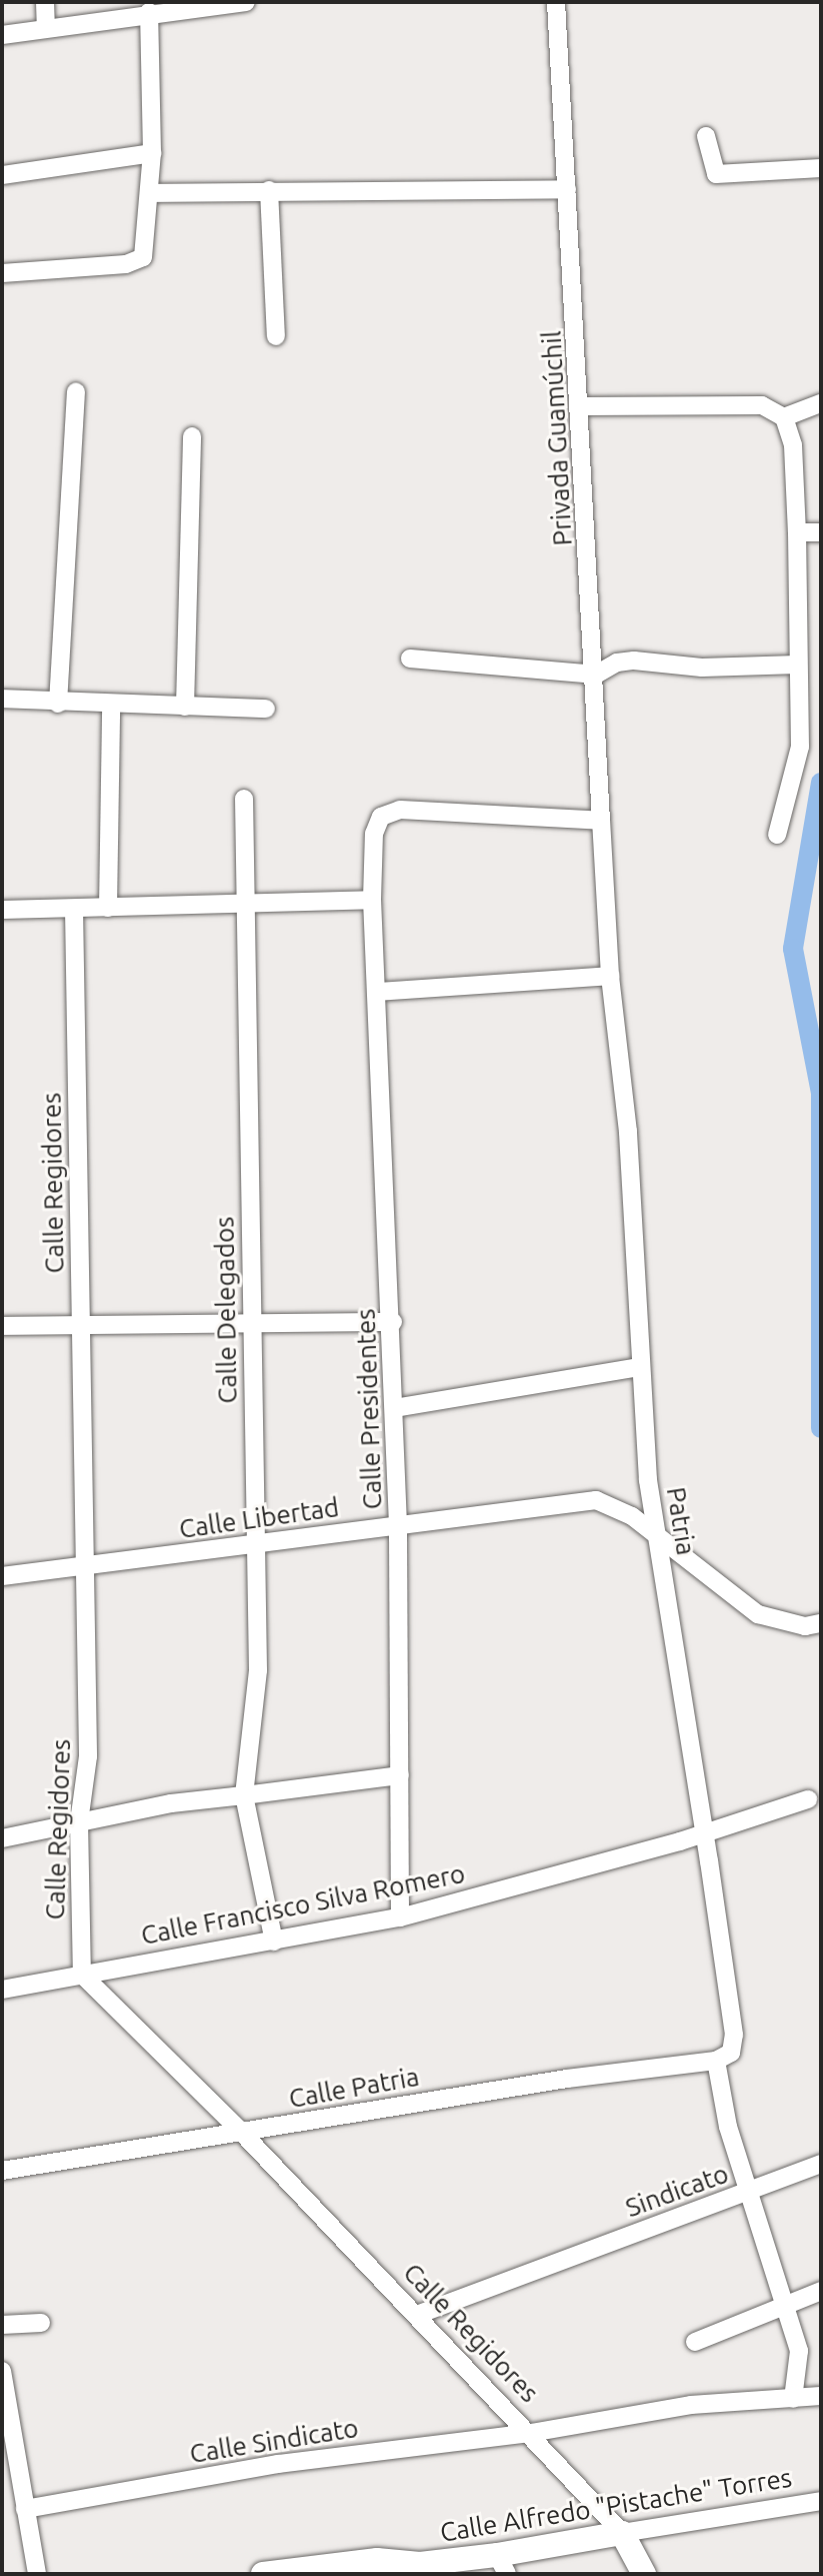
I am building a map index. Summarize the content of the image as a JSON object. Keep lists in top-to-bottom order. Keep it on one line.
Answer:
{"streets":{"street":["Privada Guamúchil","Calle Regidores","Calle Delegados","Calle Presidentes","Calle Libertad","Patria","Calle Francisco Silva Romero","Calle Patria","Sindicato","Calle Sindicato","Calle Alfredo \"Pistache\" Torres"]},"crossings":[["Privada Guamúchil","Calle Presidentes"],["Privada Guamúchil","Patria"],["Calle Regidores","Calle Libertad"],["Calle Regidores","Calle Francisco Silva Romero"],["Calle Regidores","Calle Patria"],["Calle Regidores","Sindicato"],["Calle Regidores","Calle Sindicato"],["Calle Regidores","Calle Alfredo \"Pistache\" Torres"],["Calle Delegados","Calle Libertad"],["Calle Delegados","Calle Francisco Silva Romero"],["Calle Presidentes","Calle Libertad"],["Calle Presidentes","Calle Francisco Silva Romero"],["Calle Libertad","Patria"],["Patria","Calle Francisco Silva Romero"],["Patria","Calle Patria"],["Sindicato","Calle Sindicato"]]}
